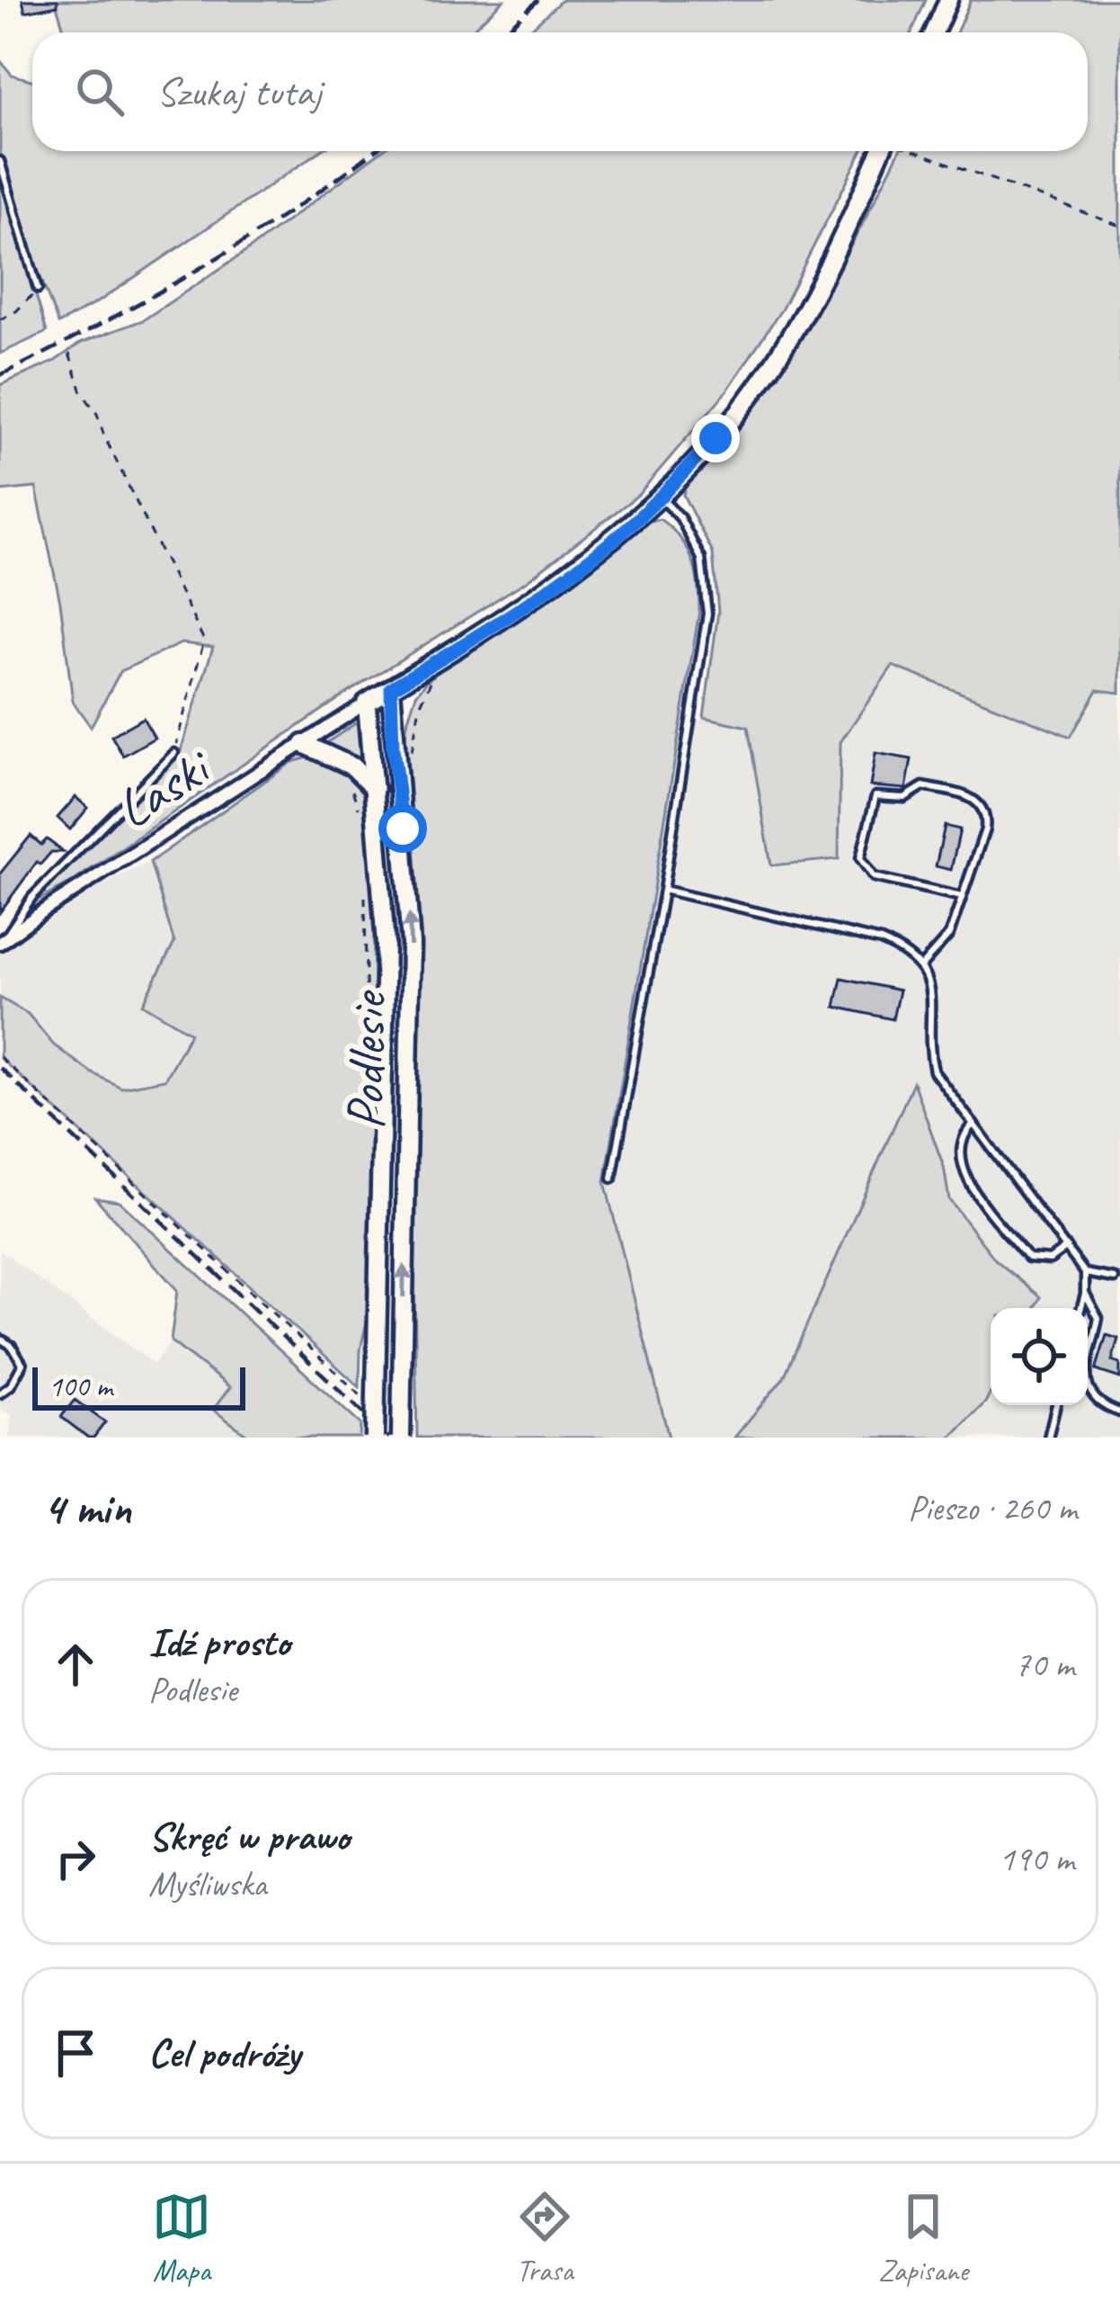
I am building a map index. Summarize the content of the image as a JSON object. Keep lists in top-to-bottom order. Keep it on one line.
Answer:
{"streets":{"street":["Laski","Podlesie"]},"crossings":[["Laski","Podlesie"]],"scale_bar":"100 m","page":{"search":"Szukaj tutaj","scale":"100 m","heading":["4 min","Pieszo · 260 m"],"list":[["Idź prosto","Podlesie","70 m"],["Skręć w prawo","Myśliwska","190 m"],"Cel podróży"],"nav":["Mapa","Trasa","Zapisane"]}}
